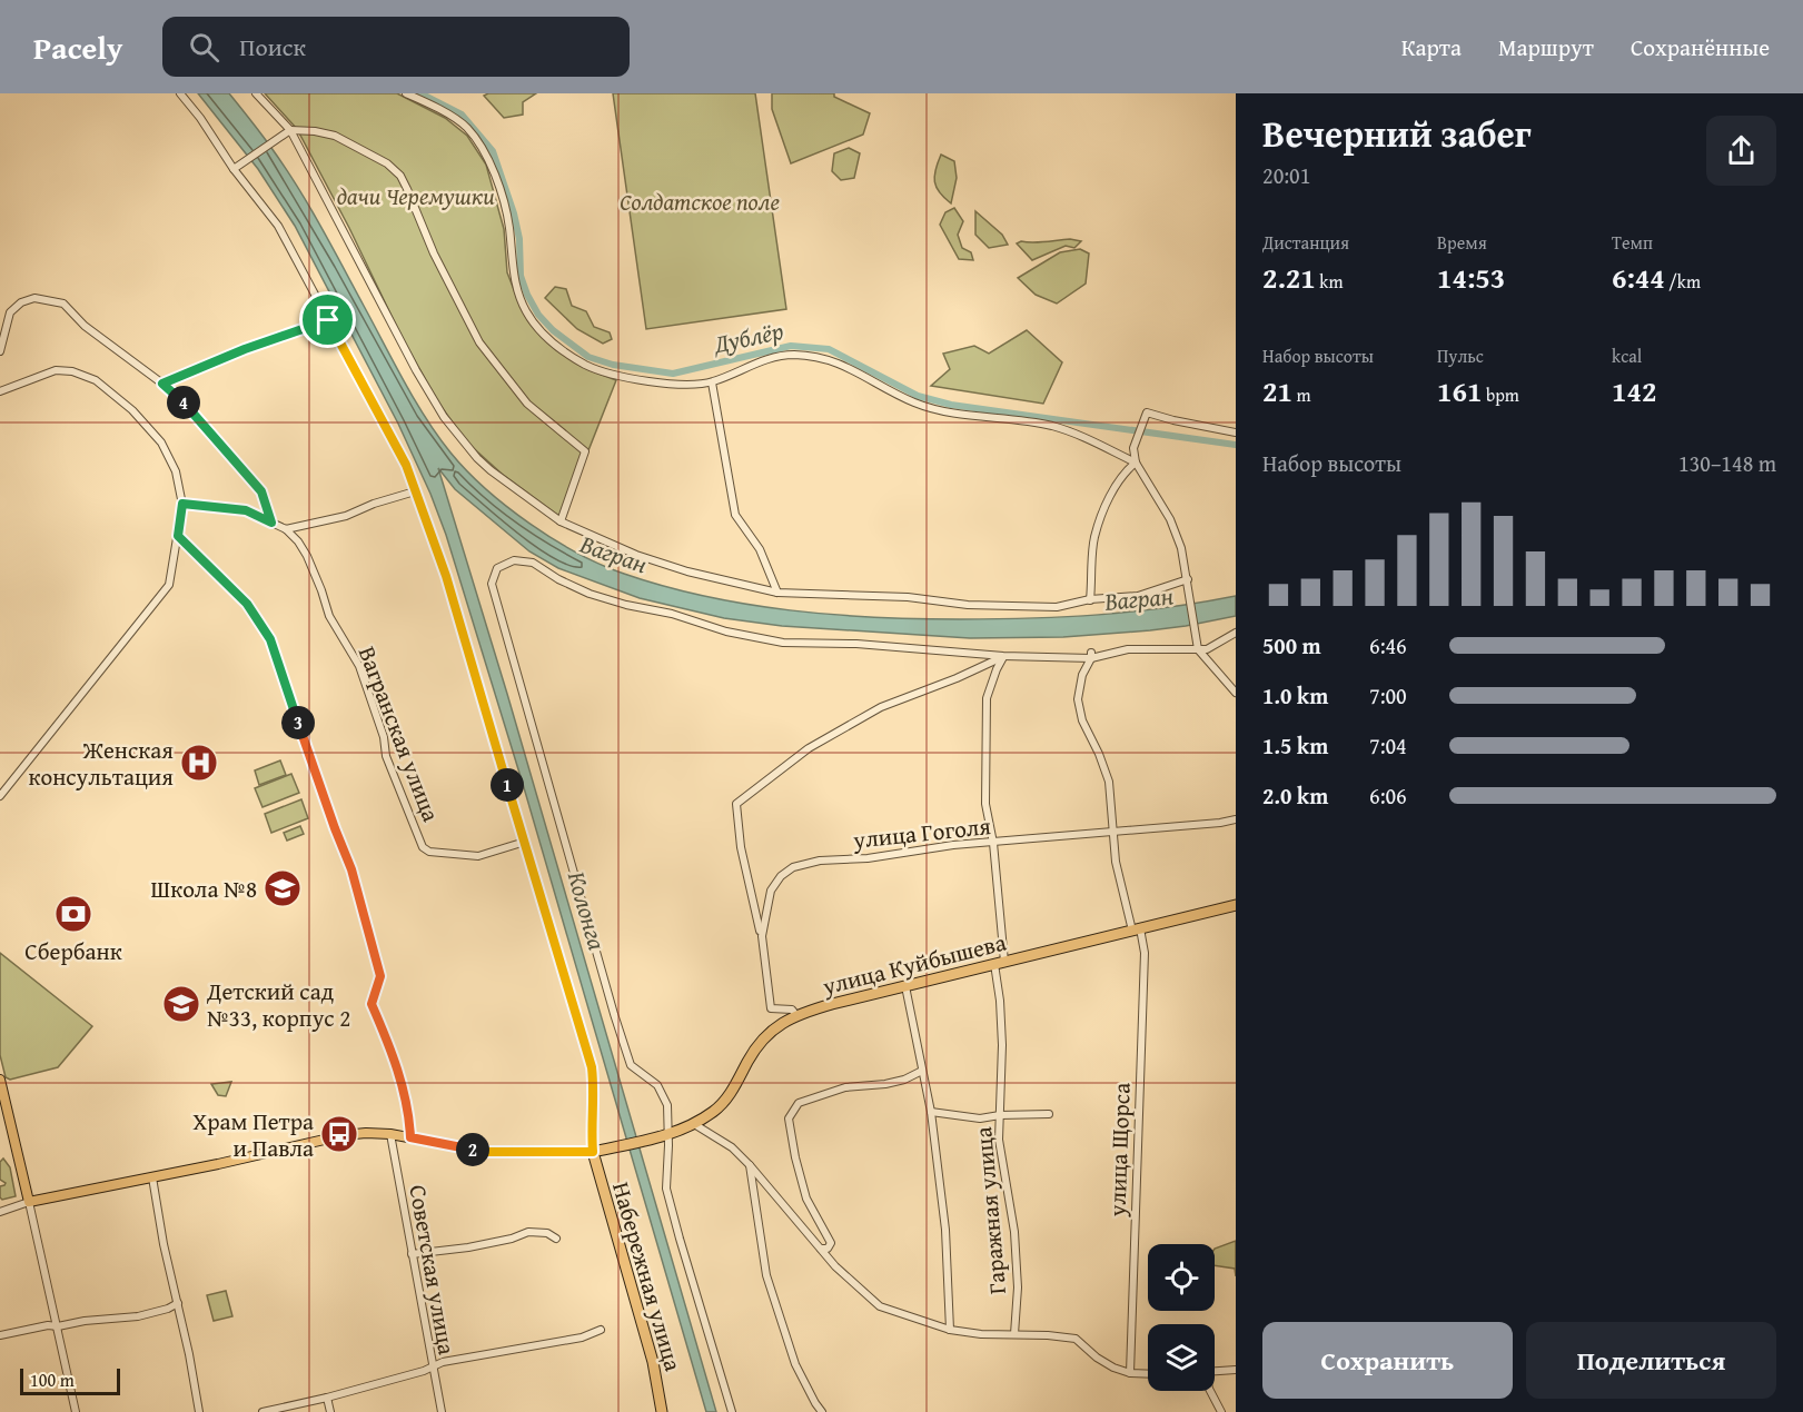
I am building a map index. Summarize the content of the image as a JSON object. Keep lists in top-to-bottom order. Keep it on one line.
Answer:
{"streets":{"highway":["улица Куйбышева","Набережная улица"],"street":["Вагранская улица","улица Гоголя","улица Щорса","Гаражная улица","Советская улица"]},"crossings":[["улица Гоголя","улица Куйбышева"],["улица Гоголя","улица Щорса"],["улица Гоголя","Гаражная улица"],["улица Куйбышева","улица Щорса"],["улица Куйбышева","Гаражная улица"],["улица Куйбышева","Набережная улица"]],"water":["Дублёр","Вагран","Колонга"],"parks":["дачи Черемушки","Солдатское поле"],"places":{"hospital":["Женская консультация"],"school or university":["Школа №8","Детский сад №33, корпус 2"],"bank":["Сбербанк"],"bus stop":["Храм Петра и Павла"]},"scale_bar":"100 m","page":{"header":"Pacely","search":"Поиск","nav":["Карта","Маршрут","Сохранённые"],"heading":["Вечерний забег","20:01"],"stats":[["Дистанция","2.21 km"],["Время","14:53"],["Темп","6:44 /km"],["Набор высоты","21 m"],["Пульс","161 bpm"],["kcal","142"]],"pins":["4","3","1","2"],"chart":["Набор высоты","130–148 m"],"list":[{"name":"500 m","note":"6:46"},{"name":"1.0 km","note":"7:00"},{"name":"1.5 km","note":"7:04"},{"name":"2.0 km","note":"6:06"}],"buttons":["Сохранить","Поделиться"],"scale":"100 m"}}
